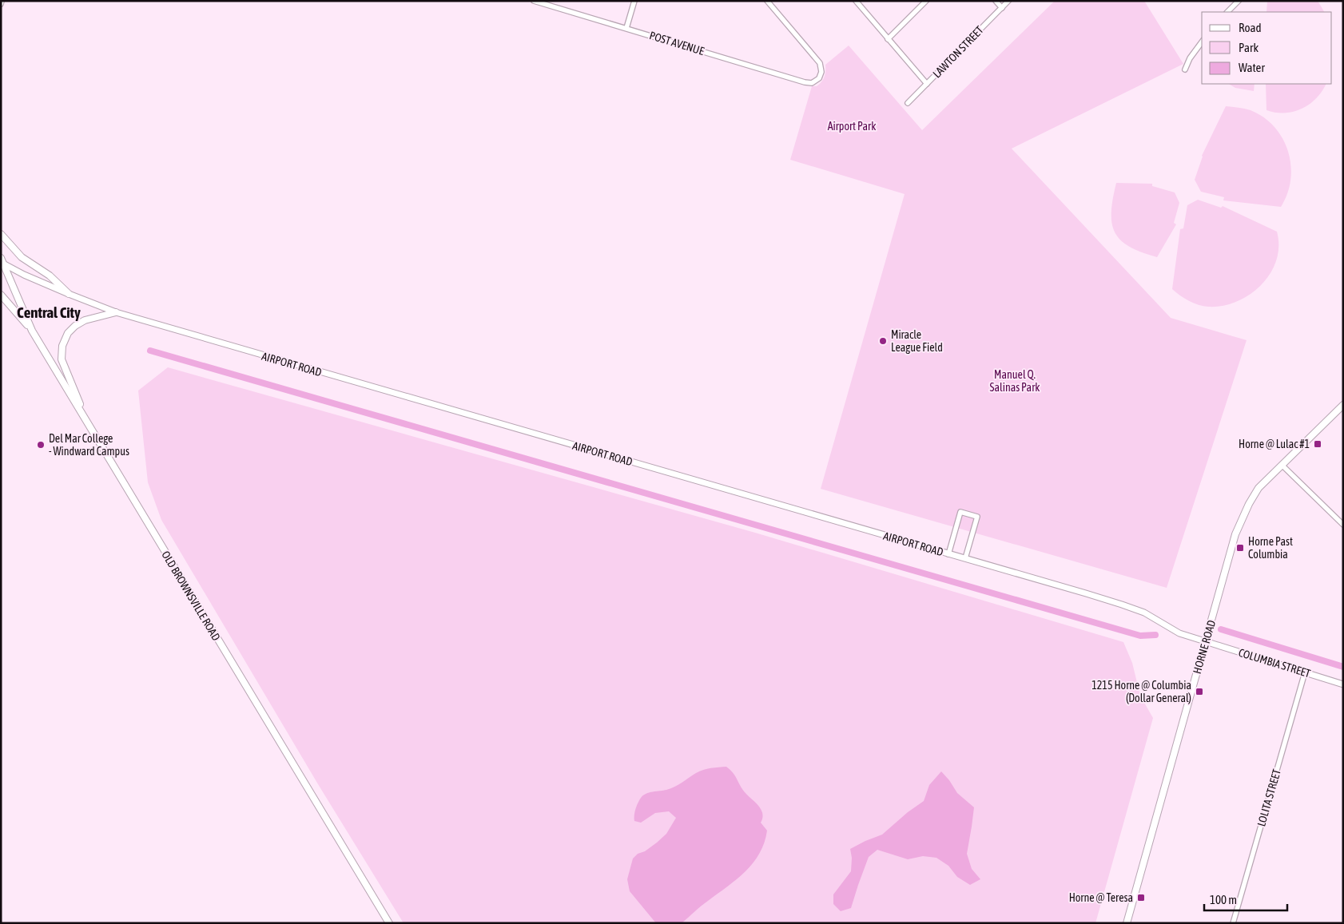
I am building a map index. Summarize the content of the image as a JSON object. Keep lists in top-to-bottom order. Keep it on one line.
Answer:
{"streets":{"main road":["OLD BROWNSVILLE ROAD","HORNE ROAD"],"street":["POST AVENUE","LAWTON STREET","AIRPORT ROAD","COLUMBIA STREET","LOLITA STREET"]},"crossings":[["AIRPORT ROAD","OLD BROWNSVILLE ROAD"],["AIRPORT ROAD","HORNE ROAD"],["AIRPORT ROAD","COLUMBIA STREET"],["HORNE ROAD","COLUMBIA STREET"],["COLUMBIA STREET","LOLITA STREET"]],"districts":["Central City"],"parks":["Airport Park","Manuel Q. Salinas Park"],"places":{"other":["Miracle League Field","Del Mar College - Windward Campus"],"transit":["Horne @ Lulac #1","Horne Past Columbia","1215 Horne @ Columbia (Dollar General)","Horne @ Teresa"]},"legend":["Road","Park","Water"],"scale_bar":"100 m"}
